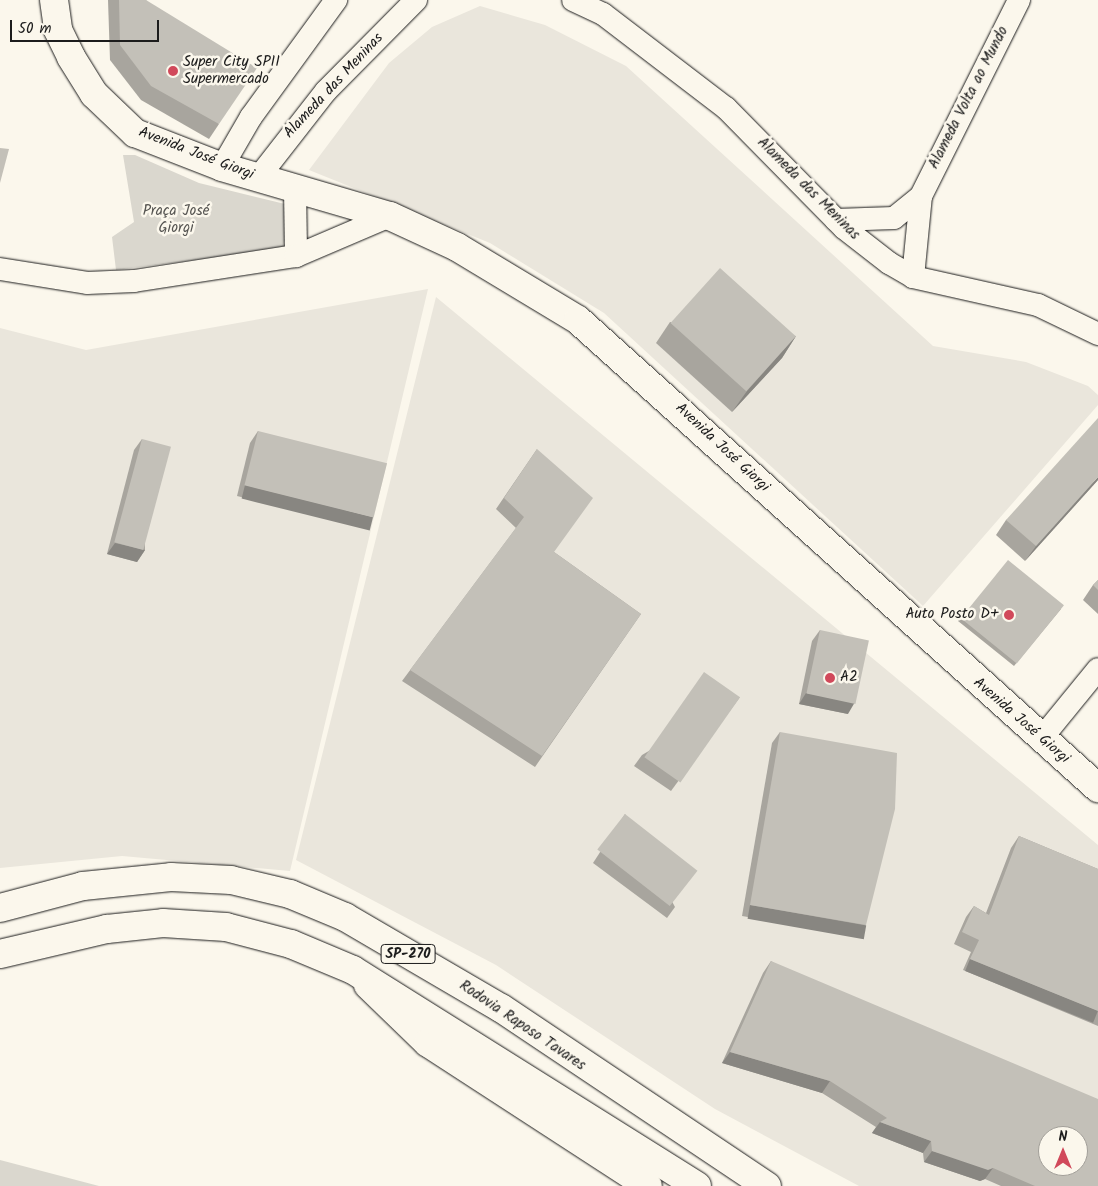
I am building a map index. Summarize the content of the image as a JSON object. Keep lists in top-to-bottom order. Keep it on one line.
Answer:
{"streets":{"main road":["Avenida José Giorgi","SP-270","Rodovia Raposo Tavares"],"street":["Alameda das Meninas","Alameda Volta ao Mundo"]},"crossings":[["Alameda das Meninas","Alameda Volta ao Mundo"],["Alameda das Meninas","Avenida José Giorgi"]],"parks":["Praça José Giorgi"],"places":["Super City SPII Supermercado","Auto Posto D+","A2"],"scale_bar":"50 m","north":"top"}
